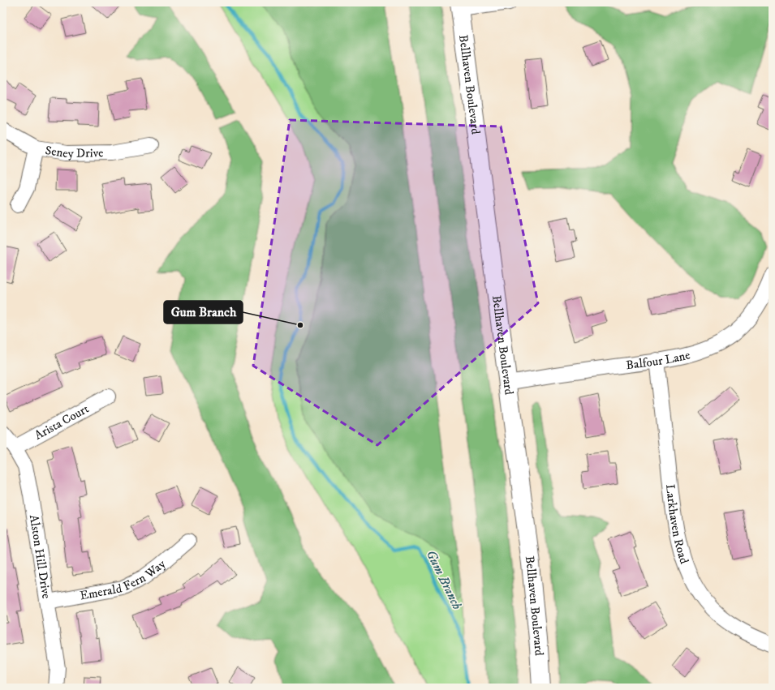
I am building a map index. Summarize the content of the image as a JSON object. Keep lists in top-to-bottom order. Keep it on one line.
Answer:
{"streets":{"main road":["Bellhaven Boulevard"],"street":["Seney Drive","Balfour Lane","Arista Court","Larkhaven Road","Alston Hill Drive","Emerald Fern Way"]},"crossings":[["Bellhaven Boulevard","Balfour Lane"],["Balfour Lane","Larkhaven Road"],["Arista Court","Alston Hill Drive"],["Alston Hill Drive","Emerald Fern Way"]],"water":["Gum Branch"],"places":["Gum Branch"]}
